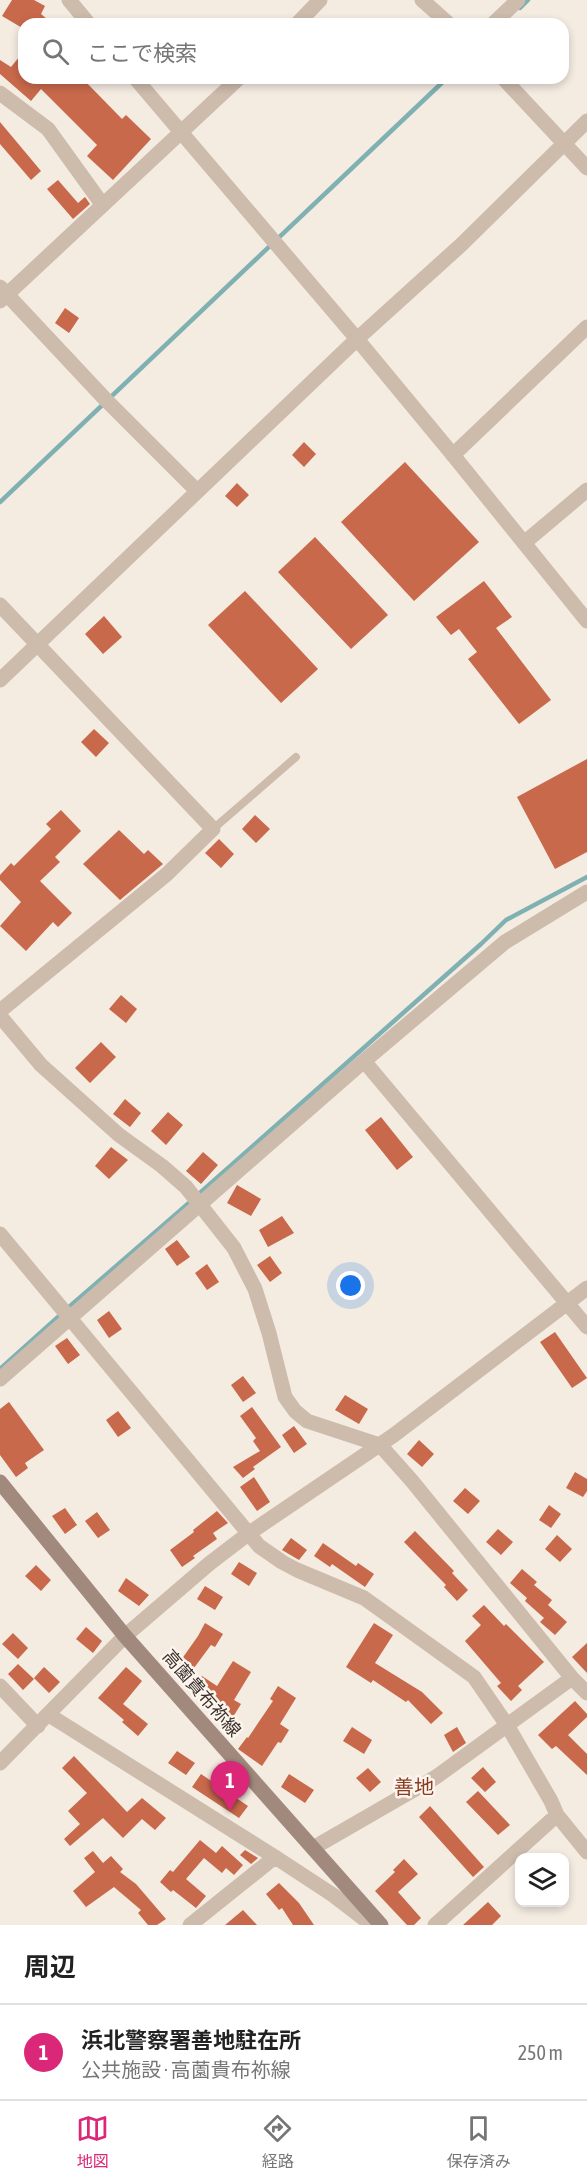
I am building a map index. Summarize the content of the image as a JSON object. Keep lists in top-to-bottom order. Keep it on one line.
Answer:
{"streets":{"main road":["高薗貴布祢線"]},"districts":["善地"],"page":{"search":"ここで検索","pins":"1","heading":"周辺","list":[{"mark":"1","name":"浜北警察署善地駐在所","note":"公共施設 · 高薗貴布祢線","value":"250 m"}],"nav":["地図","経路","保存済み"]}}
